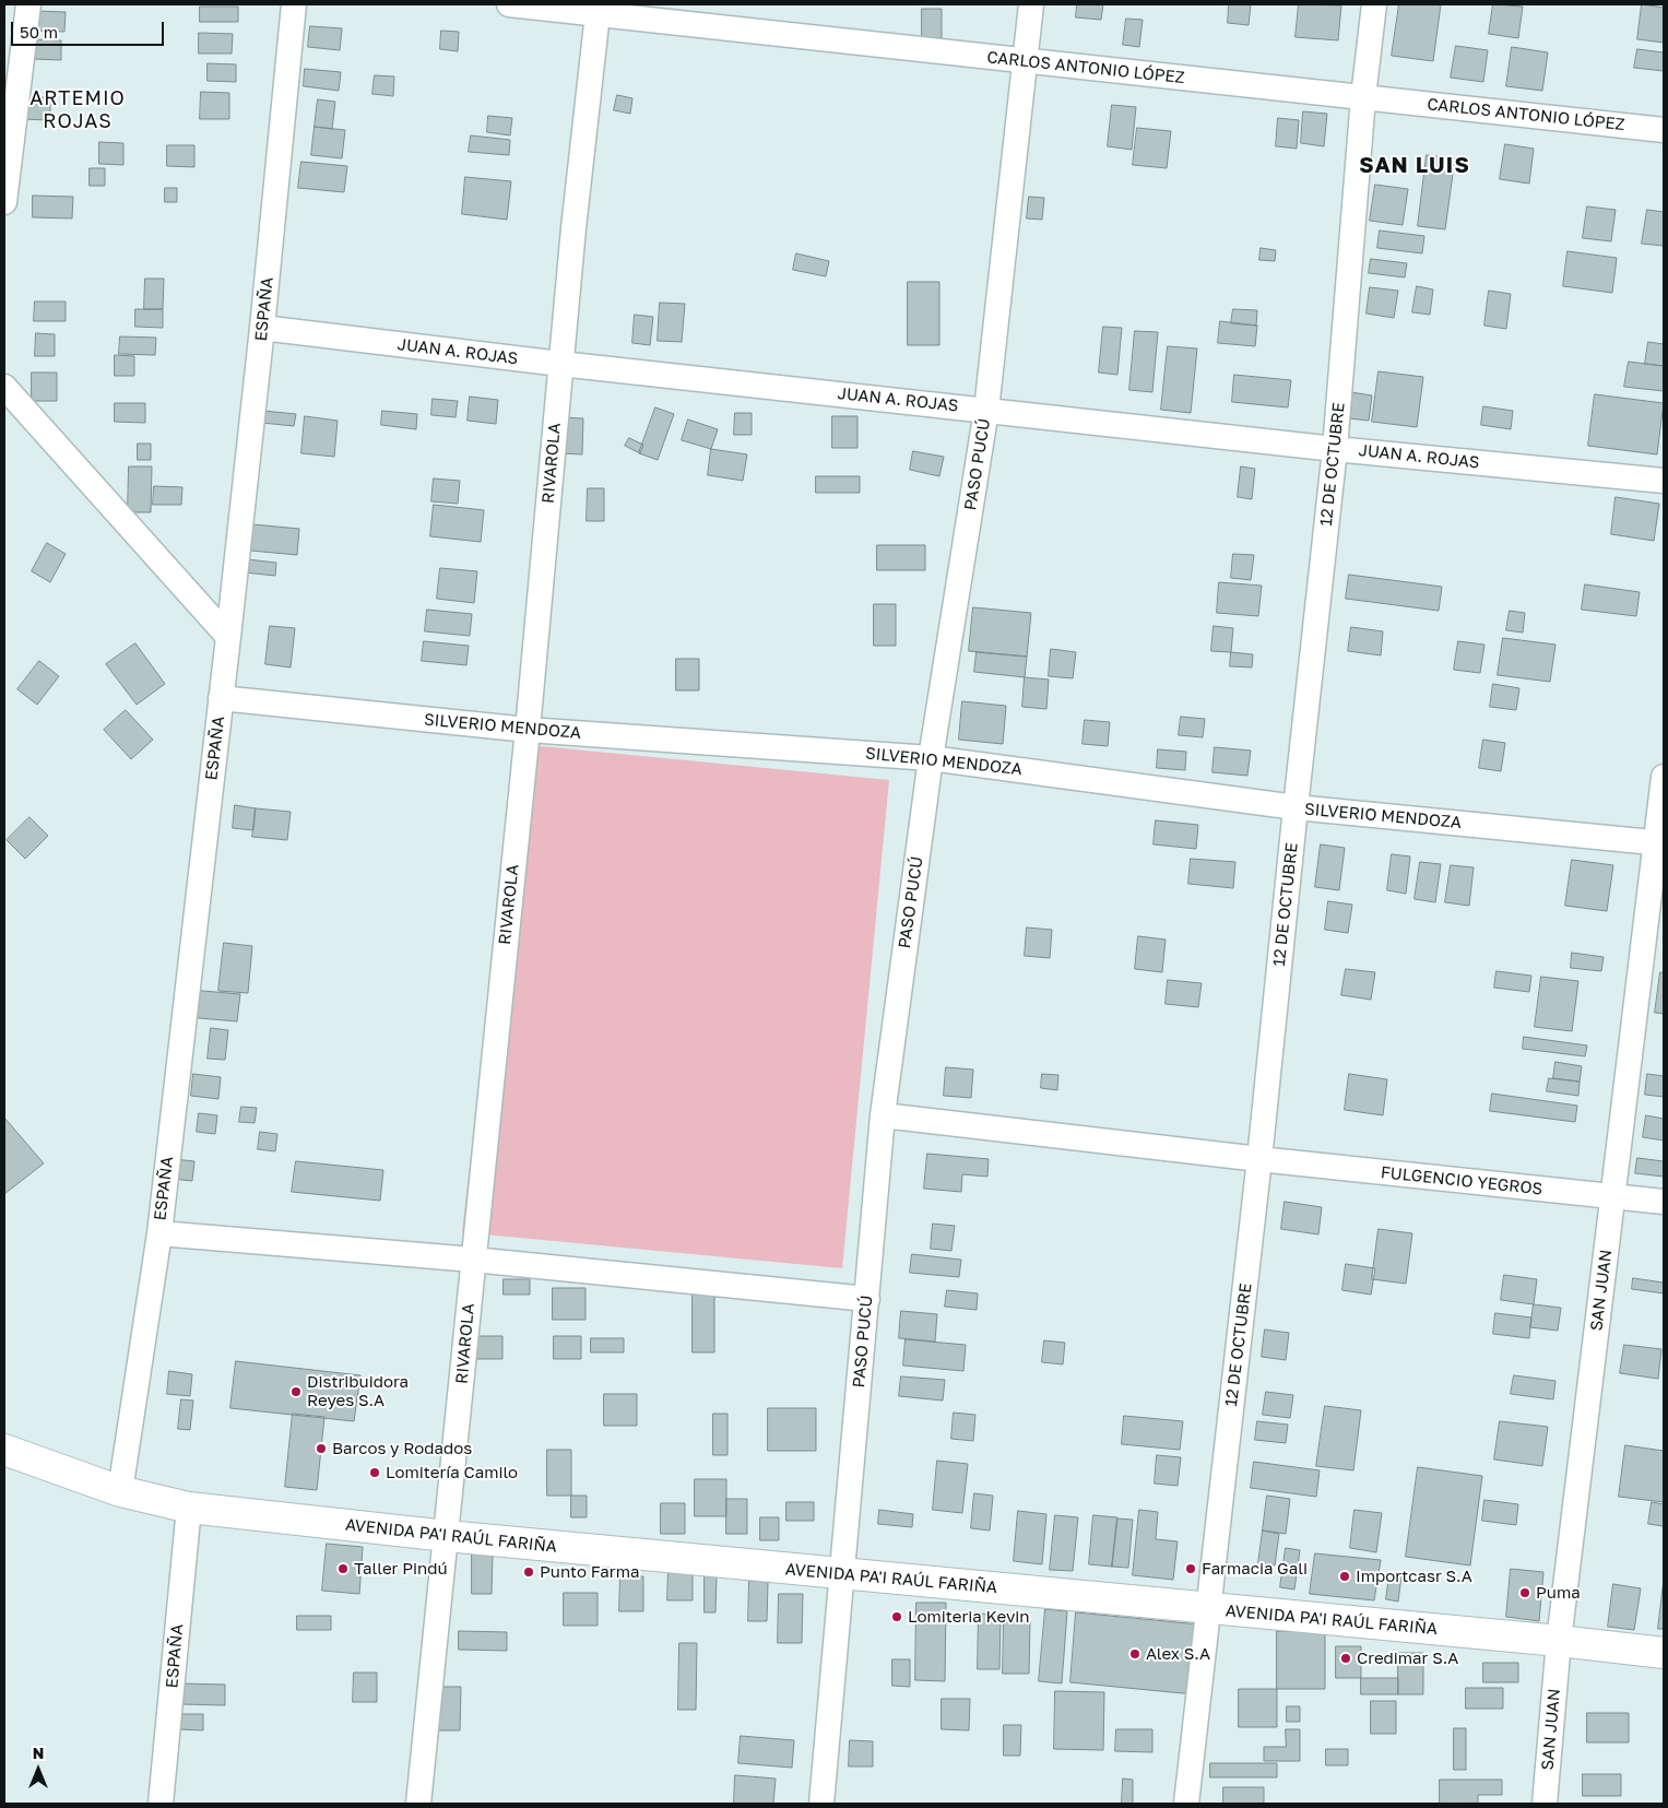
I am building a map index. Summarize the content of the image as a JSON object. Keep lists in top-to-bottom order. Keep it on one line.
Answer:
{"streets":{"highway":["AVENIDA PA'I RAÚL FARIÑA"],"street":["CARLOS ANTONIO LÓPEZ","ESPAÑA","JUAN A. ROJAS","RIVAROLA","PASO PUCÚ","12 DE OCTUBRE","SILVERIO MENDOZA","FULGENCIO YEGROS","SAN JUAN"]},"crossings":[["CARLOS ANTONIO LÓPEZ","RIVAROLA"],["CARLOS ANTONIO LÓPEZ","PASO PUCÚ"],["CARLOS ANTONIO LÓPEZ","12 DE OCTUBRE"],["ESPAÑA","JUAN A. ROJAS"],["ESPAÑA","SILVERIO MENDOZA"],["ESPAÑA","AVENIDA PA'I RAÚL FARIÑA"],["JUAN A. ROJAS","RIVAROLA"],["JUAN A. ROJAS","PASO PUCÚ"],["JUAN A. ROJAS","12 DE OCTUBRE"],["RIVAROLA","SILVERIO MENDOZA"],["RIVAROLA","AVENIDA PA'I RAÚL FARIÑA"],["PASO PUCÚ","SILVERIO MENDOZA"],["PASO PUCÚ","FULGENCIO YEGROS"],["PASO PUCÚ","AVENIDA PA'I RAÚL FARIÑA"],["12 DE OCTUBRE","SILVERIO MENDOZA"],["12 DE OCTUBRE","FULGENCIO YEGROS"],["12 DE OCTUBRE","AVENIDA PA'I RAÚL FARIÑA"],["SILVERIO MENDOZA","SAN JUAN"],["FULGENCIO YEGROS","SAN JUAN"],["SAN JUAN","AVENIDA PA'I RAÚL FARIÑA"]],"districts":["ARTEMIO ROJAS","SAN LUIS"],"places":["Distribuidora Reyes S.A","Barcos y Rodados","Lomitería Camilo","Taller Pindú","Farmacia Gali","Punto Farma","Importcasr S.A","Puma","Lomiteria Kevin","Alex S.A","Credimar S.A"],"scale_bar":"50 m","north":"top"}
